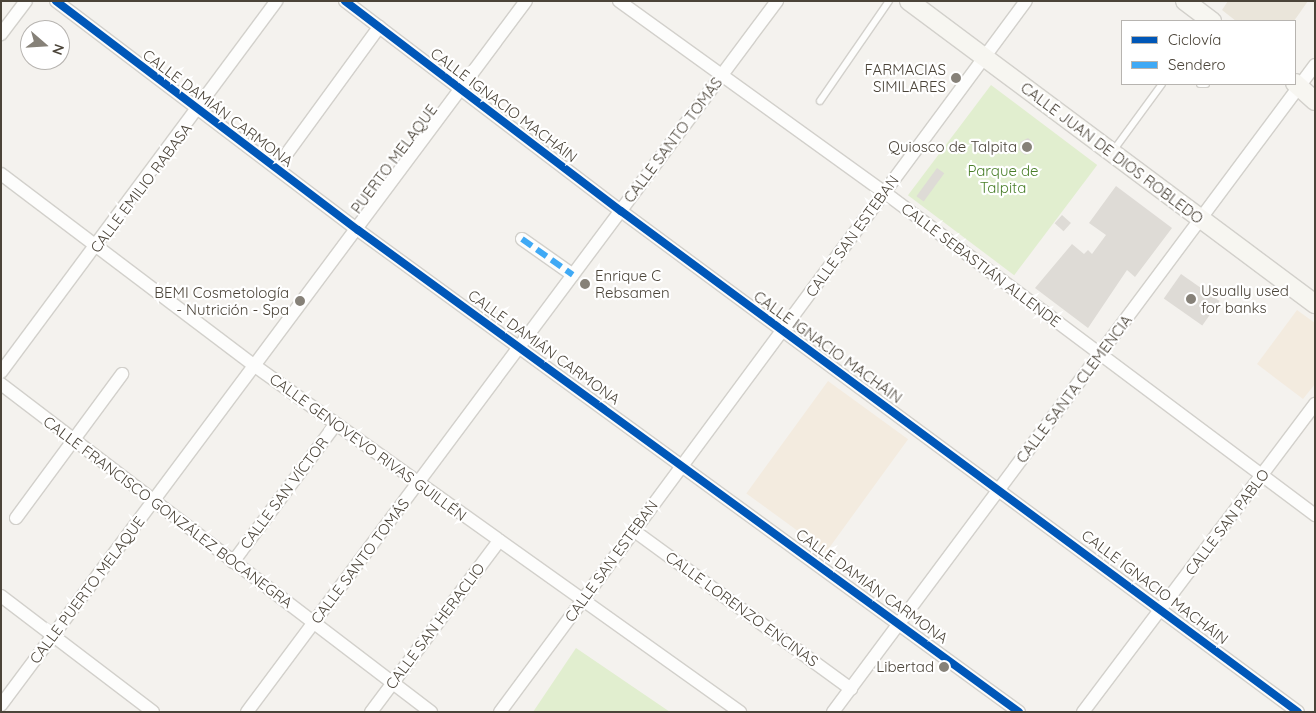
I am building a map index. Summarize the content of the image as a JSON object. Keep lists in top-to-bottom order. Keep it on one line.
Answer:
{"streets":{"street":["CALLE IGNACIO MACHÁIN","CALLE DAMIÁN CARMONA","CALLE SANTO TOMÁS","CALLE JUAN DE DIOS ROBLEDO","PUERTO MELAQUE","CALLE EMILIO RABASA","CALLE SAN ESTEBAN","CALLE SEBASTIÁN ALLENDE","CALLE SANTA CLEMENCIA","CALLE GENOVEVO RIVAS GUILLÉN","CALLE SAN VÍCTOR","CALLE FRANCISCO GONZÁLEZ BOCANEGRA","CALLE SAN PABLO","CALLE PUERTO MELAQUE","CALLE LORENZO ENCINAS","CALLE SAN HERACLIO"]},"crossings":[["CALLE IGNACIO MACHÁIN","CALLE SANTO TOMÁS"],["CALLE IGNACIO MACHÁIN","PUERTO MELAQUE"],["CALLE IGNACIO MACHÁIN","CALLE SAN ESTEBAN"],["CALLE IGNACIO MACHÁIN","CALLE SANTA CLEMENCIA"],["CALLE IGNACIO MACHÁIN","CALLE SAN PABLO"],["CALLE DAMIÁN CARMONA","CALLE SANTO TOMÁS"],["CALLE DAMIÁN CARMONA","PUERTO MELAQUE"],["CALLE DAMIÁN CARMONA","CALLE EMILIO RABASA"],["CALLE DAMIÁN CARMONA","CALLE SAN ESTEBAN"],["CALLE DAMIÁN CARMONA","CALLE SANTA CLEMENCIA"],["CALLE SANTO TOMÁS","CALLE SEBASTIÁN ALLENDE"],["CALLE SANTO TOMÁS","CALLE GENOVEVO RIVAS GUILLÉN"],["CALLE SANTO TOMÁS","CALLE FRANCISCO GONZÁLEZ BOCANEGRA"],["CALLE JUAN DE DIOS ROBLEDO","CALLE SAN ESTEBAN"],["CALLE JUAN DE DIOS ROBLEDO","CALLE SANTA CLEMENCIA"],["PUERTO MELAQUE","CALLE GENOVEVO RIVAS GUILLÉN"],["PUERTO MELAQUE","CALLE PUERTO MELAQUE"],["CALLE EMILIO RABASA","CALLE GENOVEVO RIVAS GUILLÉN"],["CALLE SAN ESTEBAN","CALLE SEBASTIÁN ALLENDE"],["CALLE SAN ESTEBAN","CALLE GENOVEVO RIVAS GUILLÉN"],["CALLE SAN ESTEBAN","CALLE LORENZO ENCINAS"],["CALLE SEBASTIÁN ALLENDE","CALLE SANTA CLEMENCIA"],["CALLE SEBASTIÁN ALLENDE","CALLE SAN PABLO"],["CALLE SANTA CLEMENCIA","CALLE LORENZO ENCINAS"],["CALLE GENOVEVO RIVAS GUILLÉN","CALLE SAN VÍCTOR"],["CALLE GENOVEVO RIVAS GUILLÉN","CALLE SAN HERACLIO"],["CALLE SAN VÍCTOR","CALLE FRANCISCO GONZÁLEZ BOCANEGRA"],["CALLE FRANCISCO GONZÁLEZ BOCANEGRA","CALLE PUERTO MELAQUE"],["CALLE FRANCISCO GONZÁLEZ BOCANEGRA","CALLE SAN HERACLIO"]],"parks":["Parque de Talpita"],"places":["FARMACIAS SIMILARES","Quiosco de Talpita","Enrique C Rebsamen","Usually used for banks","BEMI Cosmetología - Nutrición - Spa","Libertad"],"legend":["Ciclovía","Sendero"],"north":"right"}
